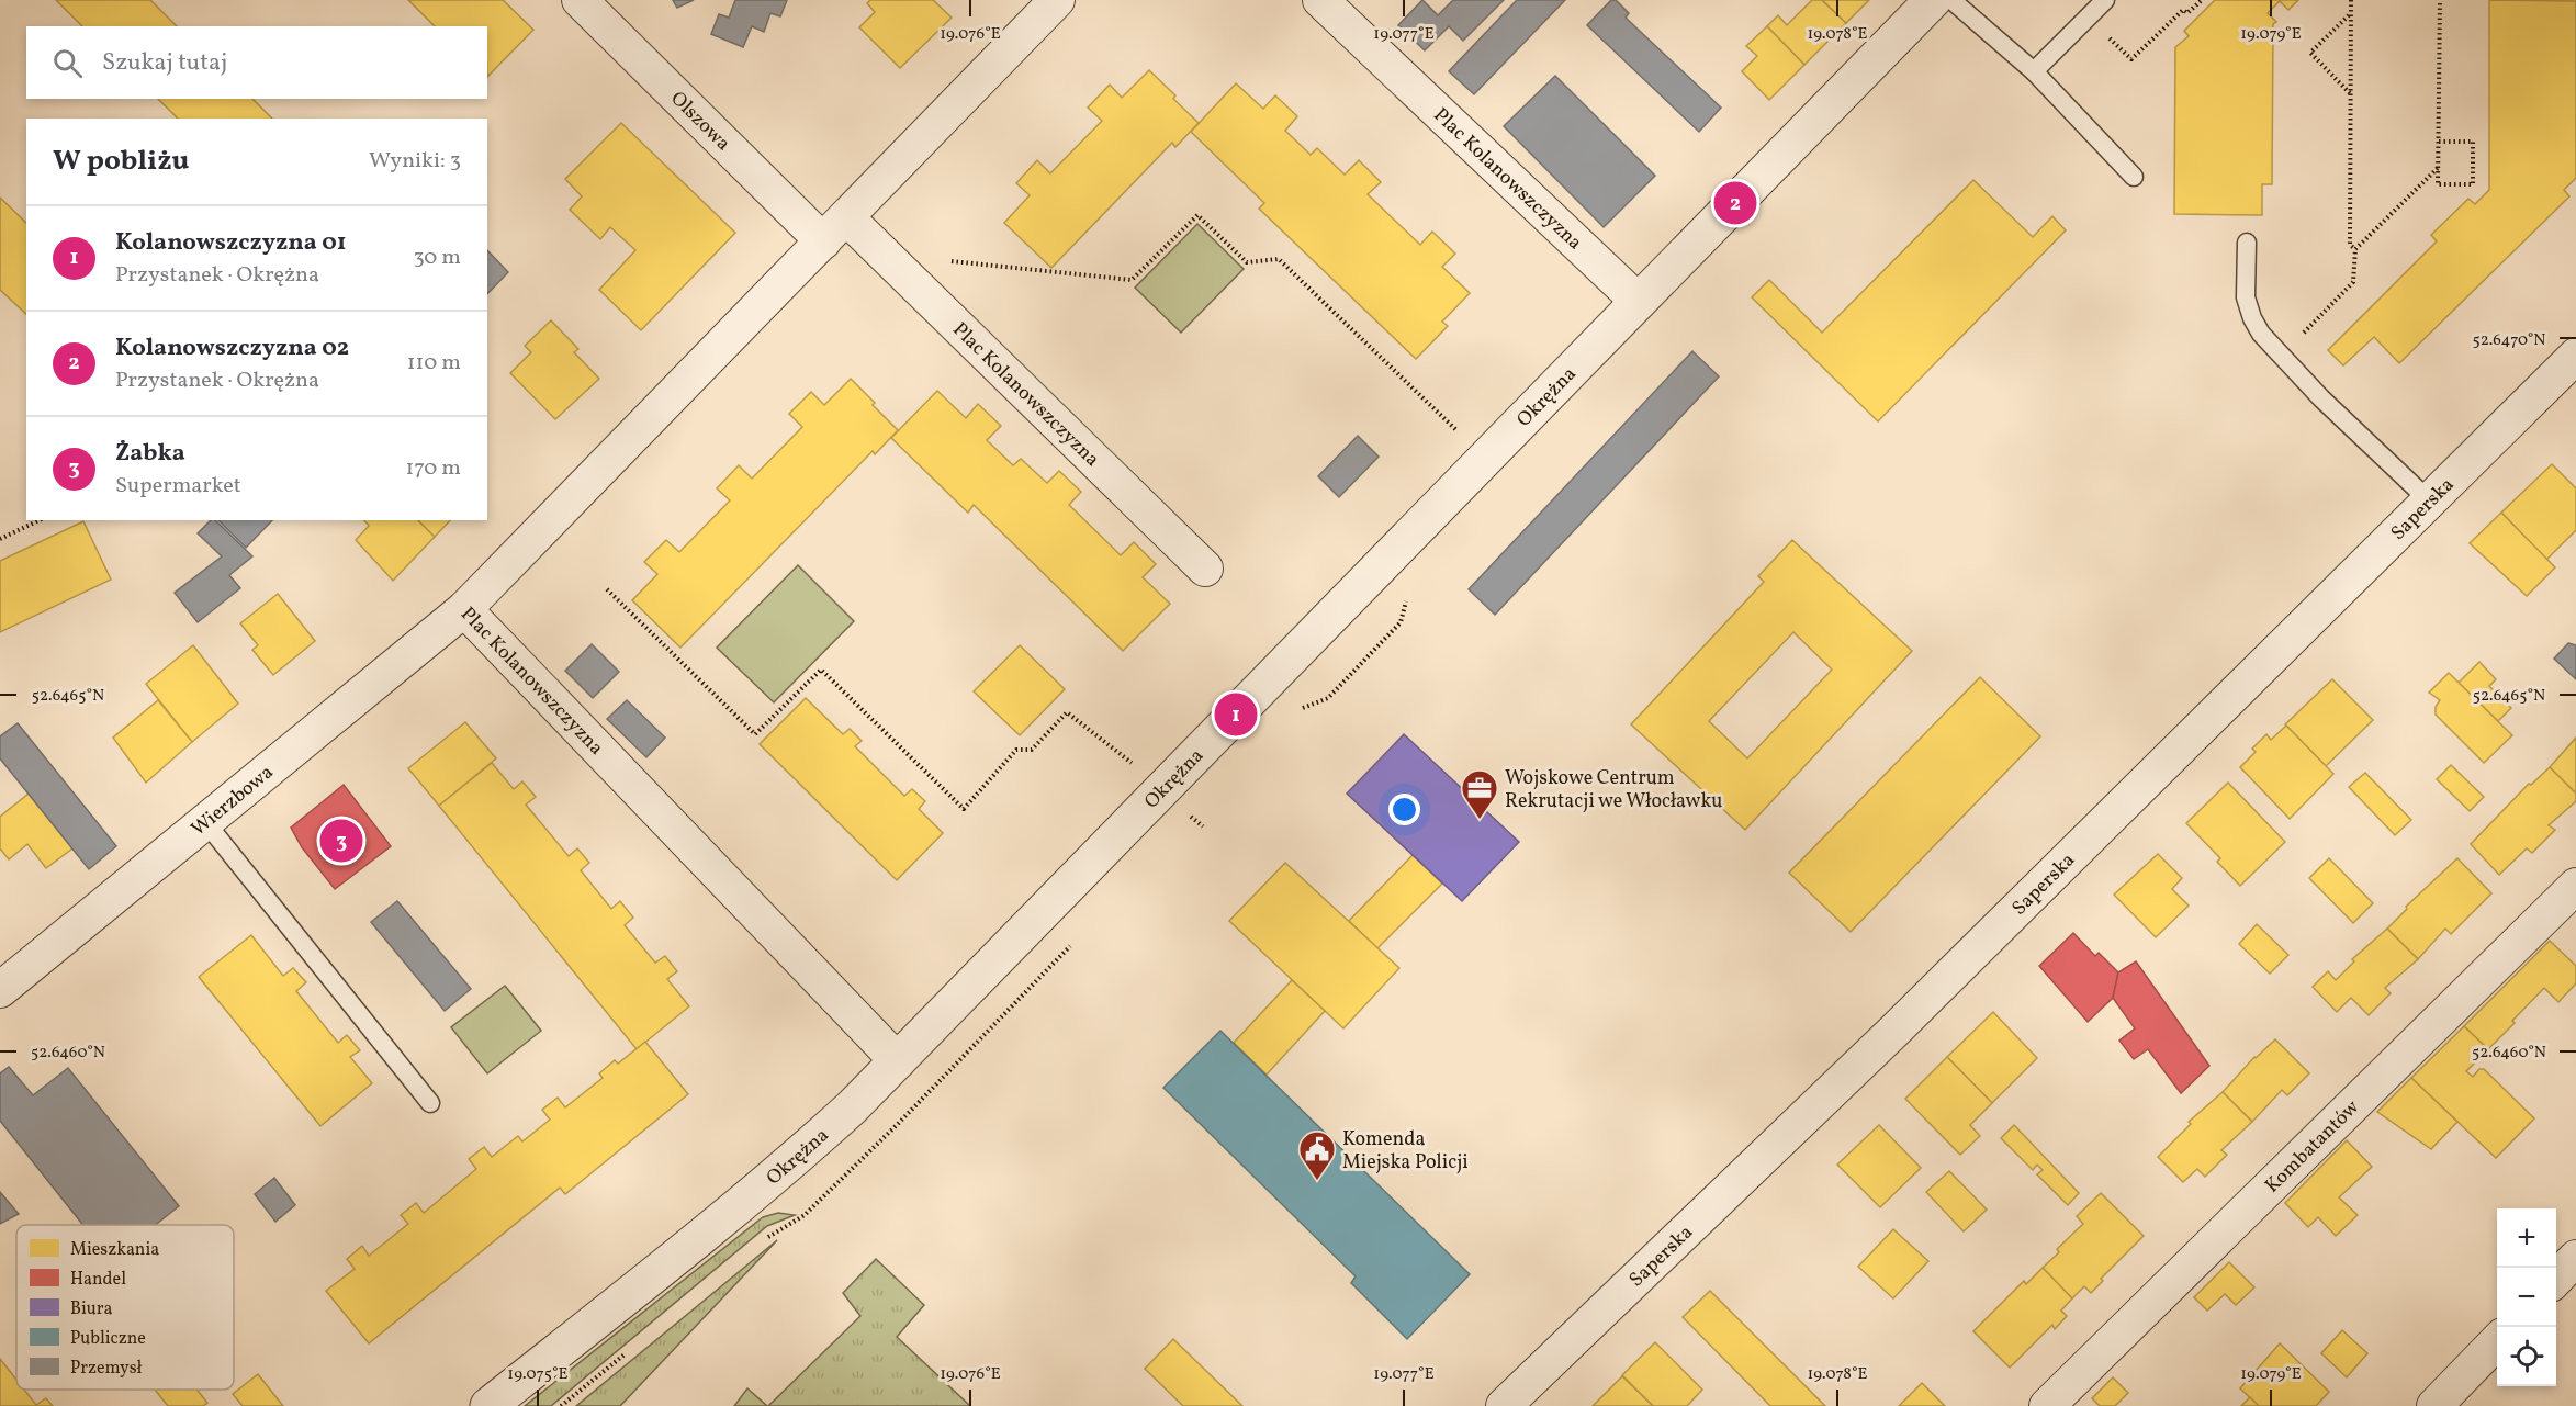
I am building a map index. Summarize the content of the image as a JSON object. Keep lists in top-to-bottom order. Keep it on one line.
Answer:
{"streets":{"street":["Olszowa","Plac Kolanowszczyzna","Okrężna","Saperska","Wierzbowa","Kombatantów"]},"crossings":[["Olszowa","Plac Kolanowszczyzna"],["Plac Kolanowszczyzna","Okrężna"],["Plac Kolanowszczyzna","Wierzbowa"]],"places":{"office":["Wojskowe Centrum Rekrutacji we Włocławku"],"public building":["Komenda Miejska Policji"]},"legend":["Mieszkania","Handel","Biura","Publiczne","Przemysł"],"page":{"search":"Szukaj tutaj","heading":["W pobliżu","Wyniki: 3"],"pins":["2","1","3"],"list":[{"mark":"1","name":"Kolanowszczyzna 01","note":"Przystanek · Okrężna","value":"30 m"},{"mark":"2","name":"Kolanowszczyzna 02","note":"Przystanek · Okrężna","value":"110 m"},{"mark":"3","name":"Żabka","note":"Supermarket","value":"170 m"}],"map_buttons":["+","−"]},"coordinates":["19.076°E","19.077°E","19.078°E","19.079°E","52.6470°N","52.6465°N","52.6460°N","19.075°E"]}
